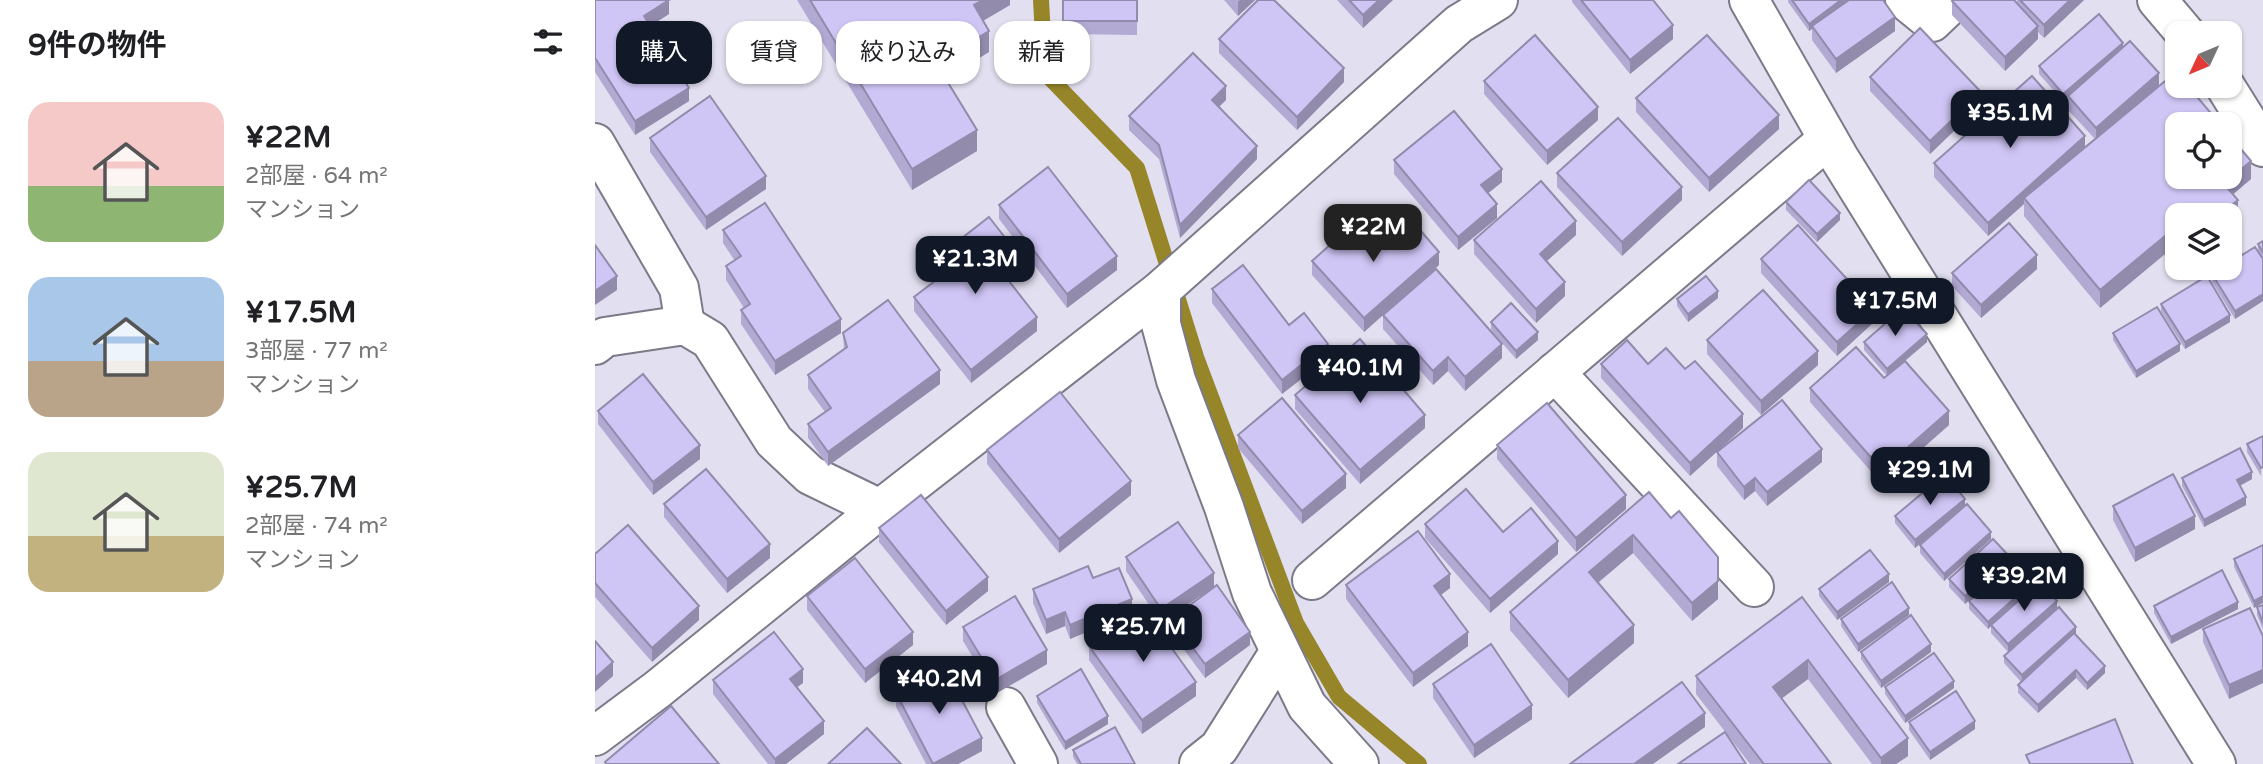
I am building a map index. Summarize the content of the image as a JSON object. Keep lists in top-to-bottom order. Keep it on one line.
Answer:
{"north":"bottom left","page":{"heading":"9件の物件","chip":["購入","賃貸","絞り込み","新着"],"list":[{"name":"¥22M","note":"2部屋 · 64 m² · マンション"},{"name":"¥17.5M","note":"3部屋 · 77 m² · マンション"},{"name":"¥25.7M","note":"2部屋 · 74 m² · マンション"}],"price":["¥35.1M","¥22M","¥21.3M","¥17.5M","¥40.1M","¥29.1M","¥39.2M","¥25.7M","¥40.2M"]}}
